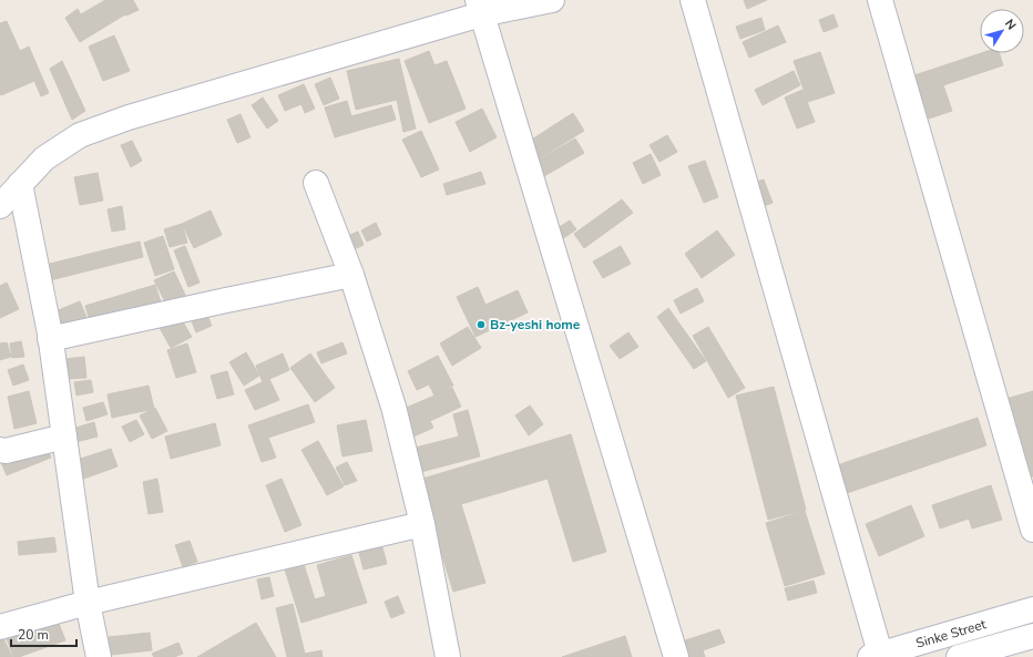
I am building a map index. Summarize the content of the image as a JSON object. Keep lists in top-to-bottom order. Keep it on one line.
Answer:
{"streets":{"street":["Sinke Street"]},"places":["Bz-yeshi home"],"scale_bar":"20 m","north":"top right"}
